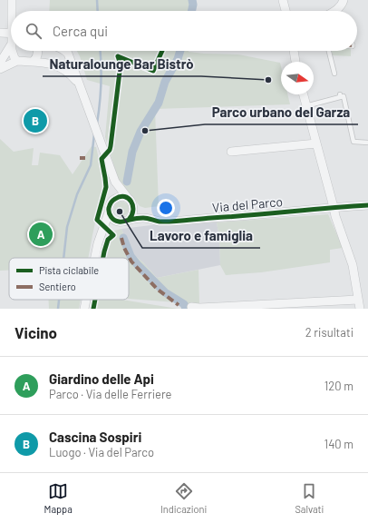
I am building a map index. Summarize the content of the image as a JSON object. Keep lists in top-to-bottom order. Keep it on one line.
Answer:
{"streets":{"street":["Via del Parco"]},"places":["Naturalounge Bar Bistrò","Parco urbano del Garza","Lavoro e famiglia"],"legend":["Pista ciclabile","Sentiero"],"north":"right","page":{"search":"Cerca qui","pins":["B","A"],"heading":["Vicino","2 risultati"],"list":[{"mark":"A","name":"Giardino delle Api","note":"Parco · Via delle Ferriere","value":"120 m"},{"mark":"B","name":"Cascina Sospiri","note":"Luogo · Via del Parco","value":"140 m"}],"nav":["Mappa","Indicazioni","Salvati"]}}
